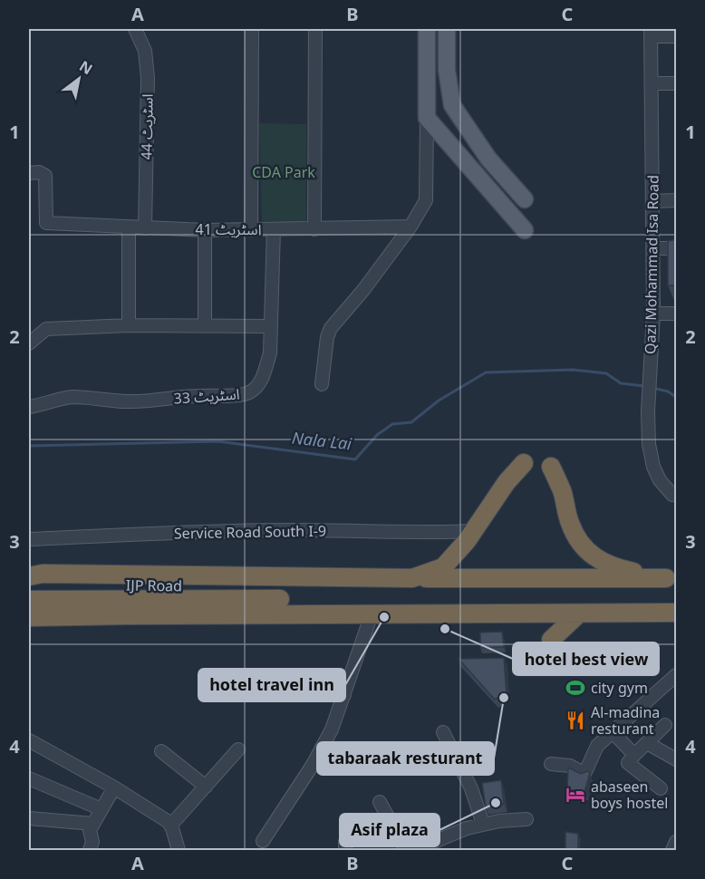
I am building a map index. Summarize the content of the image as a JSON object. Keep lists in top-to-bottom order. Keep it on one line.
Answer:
{"streets":{"highway":["IJP Road"],"street":["اسٹریٹ 44","اسٹریٹ 41","Qazi Mohammad Isa Road","اسٹریٹ 33","Service Road South I-9"]},"crossings":[["اسٹریٹ 44","اسٹریٹ 41"],["اسٹریٹ 41","اسٹریٹ 33"]],"water":["Nala Lai"],"parks":["CDA Park"],"places":{"other":["hotel travel inn","hotel best view","tabaraak resturant","Asif plaza"],"sports":["city gym"],"restaurant":["Al-madina resturant"],"hotel":["abaseen boys hostel"]},"north":"top right","grid":{"columns":["A","B","C"],"rows":["1","2","3","4"]}}
